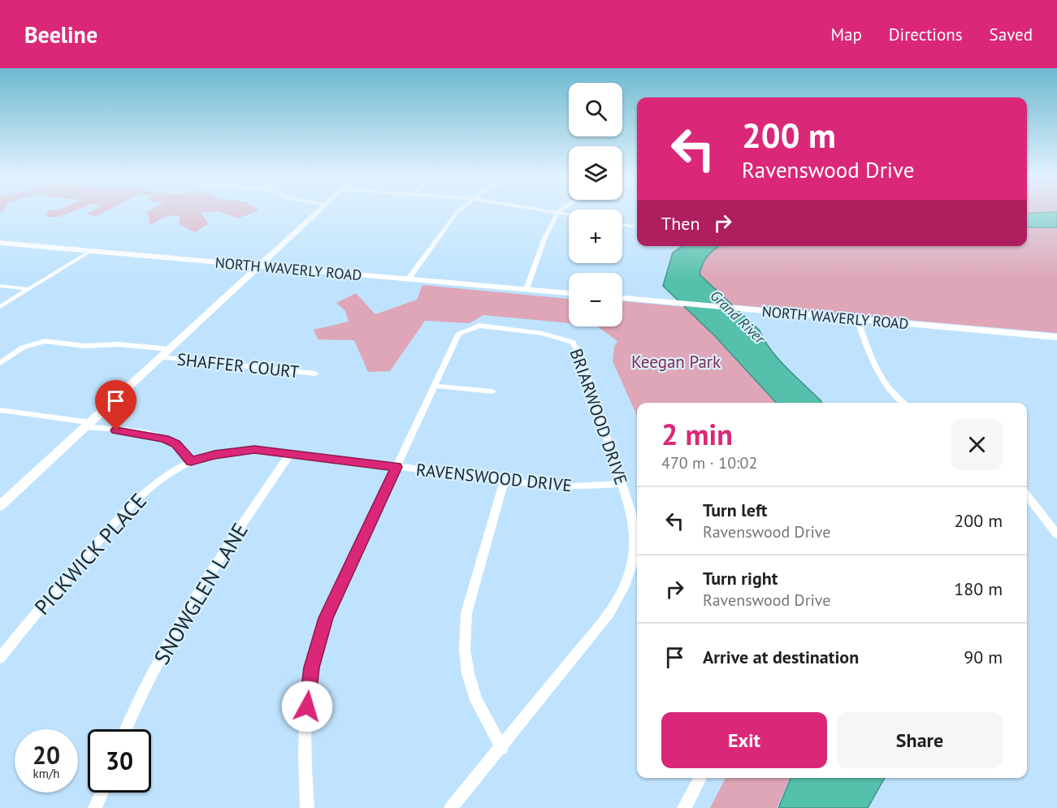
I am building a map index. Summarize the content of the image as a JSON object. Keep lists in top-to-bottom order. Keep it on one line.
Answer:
{"streets":{"main road":["NORTH WAVERLY ROAD"],"street":["SHAFFER COURT","BRIARWOOD DRIVE","RAVENSWOOD DRIVE","PICKWICK PLACE","SNOWGLEN LANE"]},"crossings":[["BRIARWOOD DRIVE","RAVENSWOOD DRIVE"],["RAVENSWOOD DRIVE","PICKWICK PLACE"],["RAVENSWOOD DRIVE","SNOWGLEN LANE"]],"water":["Grand River"],"parks":["Keegan Park"],"page":{"header":"Beeline","nav":["Map","Directions","Saved"],"map_buttons":["+","−"],"turn":["200 m","Ravenswood Drive"],"then":"Then","heading":["2 min","470 m · 10:02"],"list":[{"name":"Turn left","note":"Ravenswood Drive","value":"200 m"},{"name":"Turn right","note":"Ravenswood Drive","value":"180 m"},{"name":"Arrive at destination","value":"90 m"}],"buttons":["Exit","Share"],"speed":"20 km/h","limit":"30"}}
